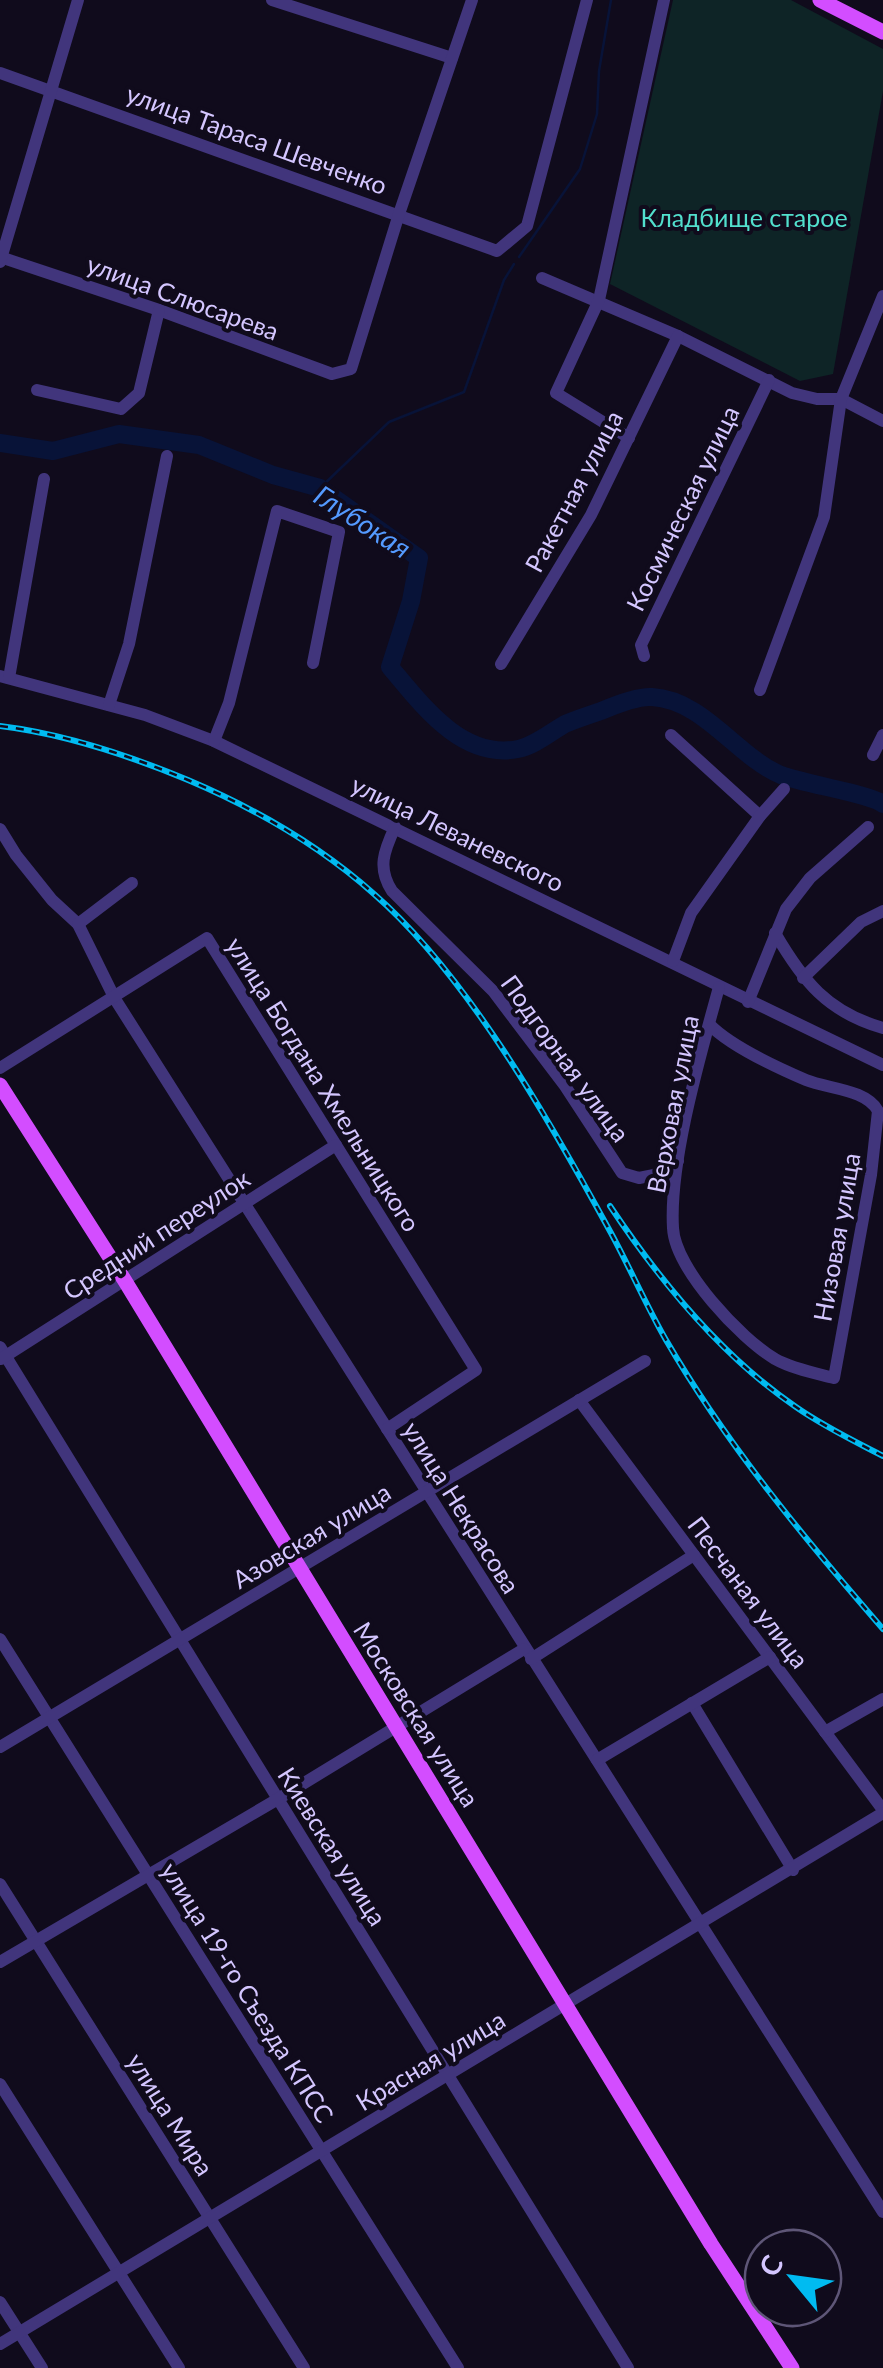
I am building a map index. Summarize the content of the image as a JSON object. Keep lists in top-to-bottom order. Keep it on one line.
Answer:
{"streets":{"main road":["Московская улица"],"street":["улица Тараса Шевченко","улица Слюсарева","Ракетная улица","Космическая улица","улица Леваневского","Подгорная улица","улица Богдана Хмельницкого","Верховая улица","Средний переулок","Низовая улица","улица Некрасова","Азовская улица","Песчаная улица","Киевская улица","улица 19-го Съезда КПСС","Красная улица","улица Мира"]},"crossings":[["улица Тараса Шевченко","улица Слюсарева"],["улица Леваневского","Подгорная улица"],["улица Леваневского","Верховая улица"],["Подгорная улица","Верховая улица"],["улица Богдана Хмельницкого","Средний переулок"],["улица Богдана Хмельницкого","улица Некрасова"],["Верховая улица","Низовая улица"],["Средний переулок","улица Некрасова"],["Средний переулок","Московская улица"],["Средний переулок","Киевская улица"],["улица Некрасова","Азовская улица"],["улица Некрасова","Красная улица"],["Азовская улица","Песчаная улица"],["Азовская улица","Московская улица"],["Азовская улица","Киевская улица"],["Азовская улица","улица 19-го Съезда КПСС"],["Песчаная улица","Красная улица"],["Московская улица","Красная улица"],["Киевская улица","Красная улица"],["улица 19-го Съезда КПСС","Красная улица"],["Красная улица","улица Мира"]],"water":["Глубокая"],"parks":["Кладбище старое"],"north":"top left"}
